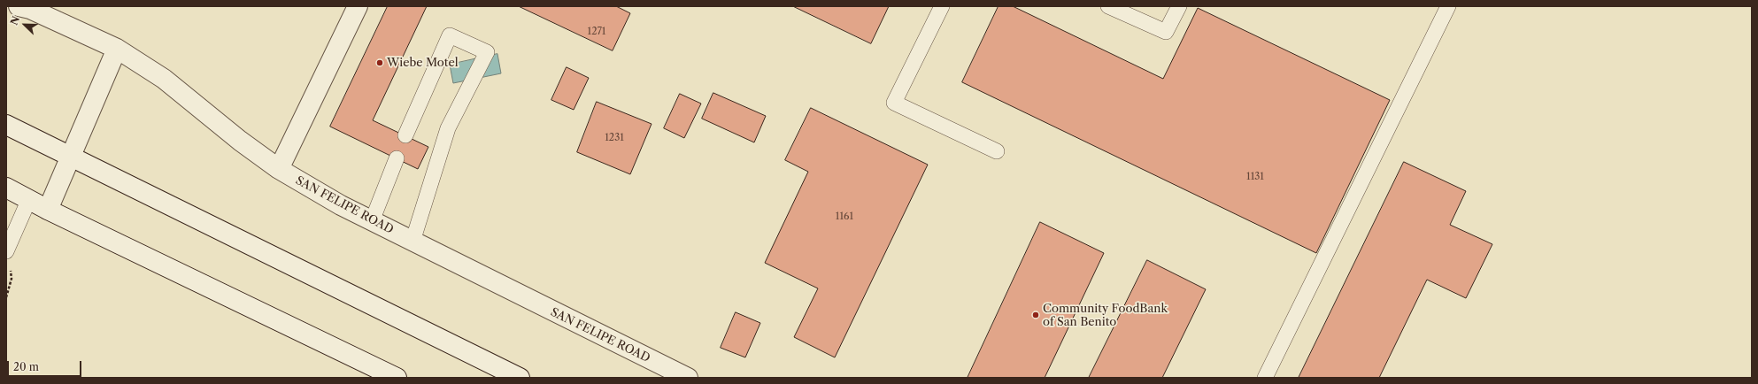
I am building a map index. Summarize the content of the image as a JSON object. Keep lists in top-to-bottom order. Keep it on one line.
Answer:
{"streets":{"street":["SAN FELIPE ROAD"]},"places":["Wiebe Motel","Community FoodBank of San Benito"],"house_numbers":["1271","1231","1131","1161"],"scale_bar":"20 m","north":"top left"}
